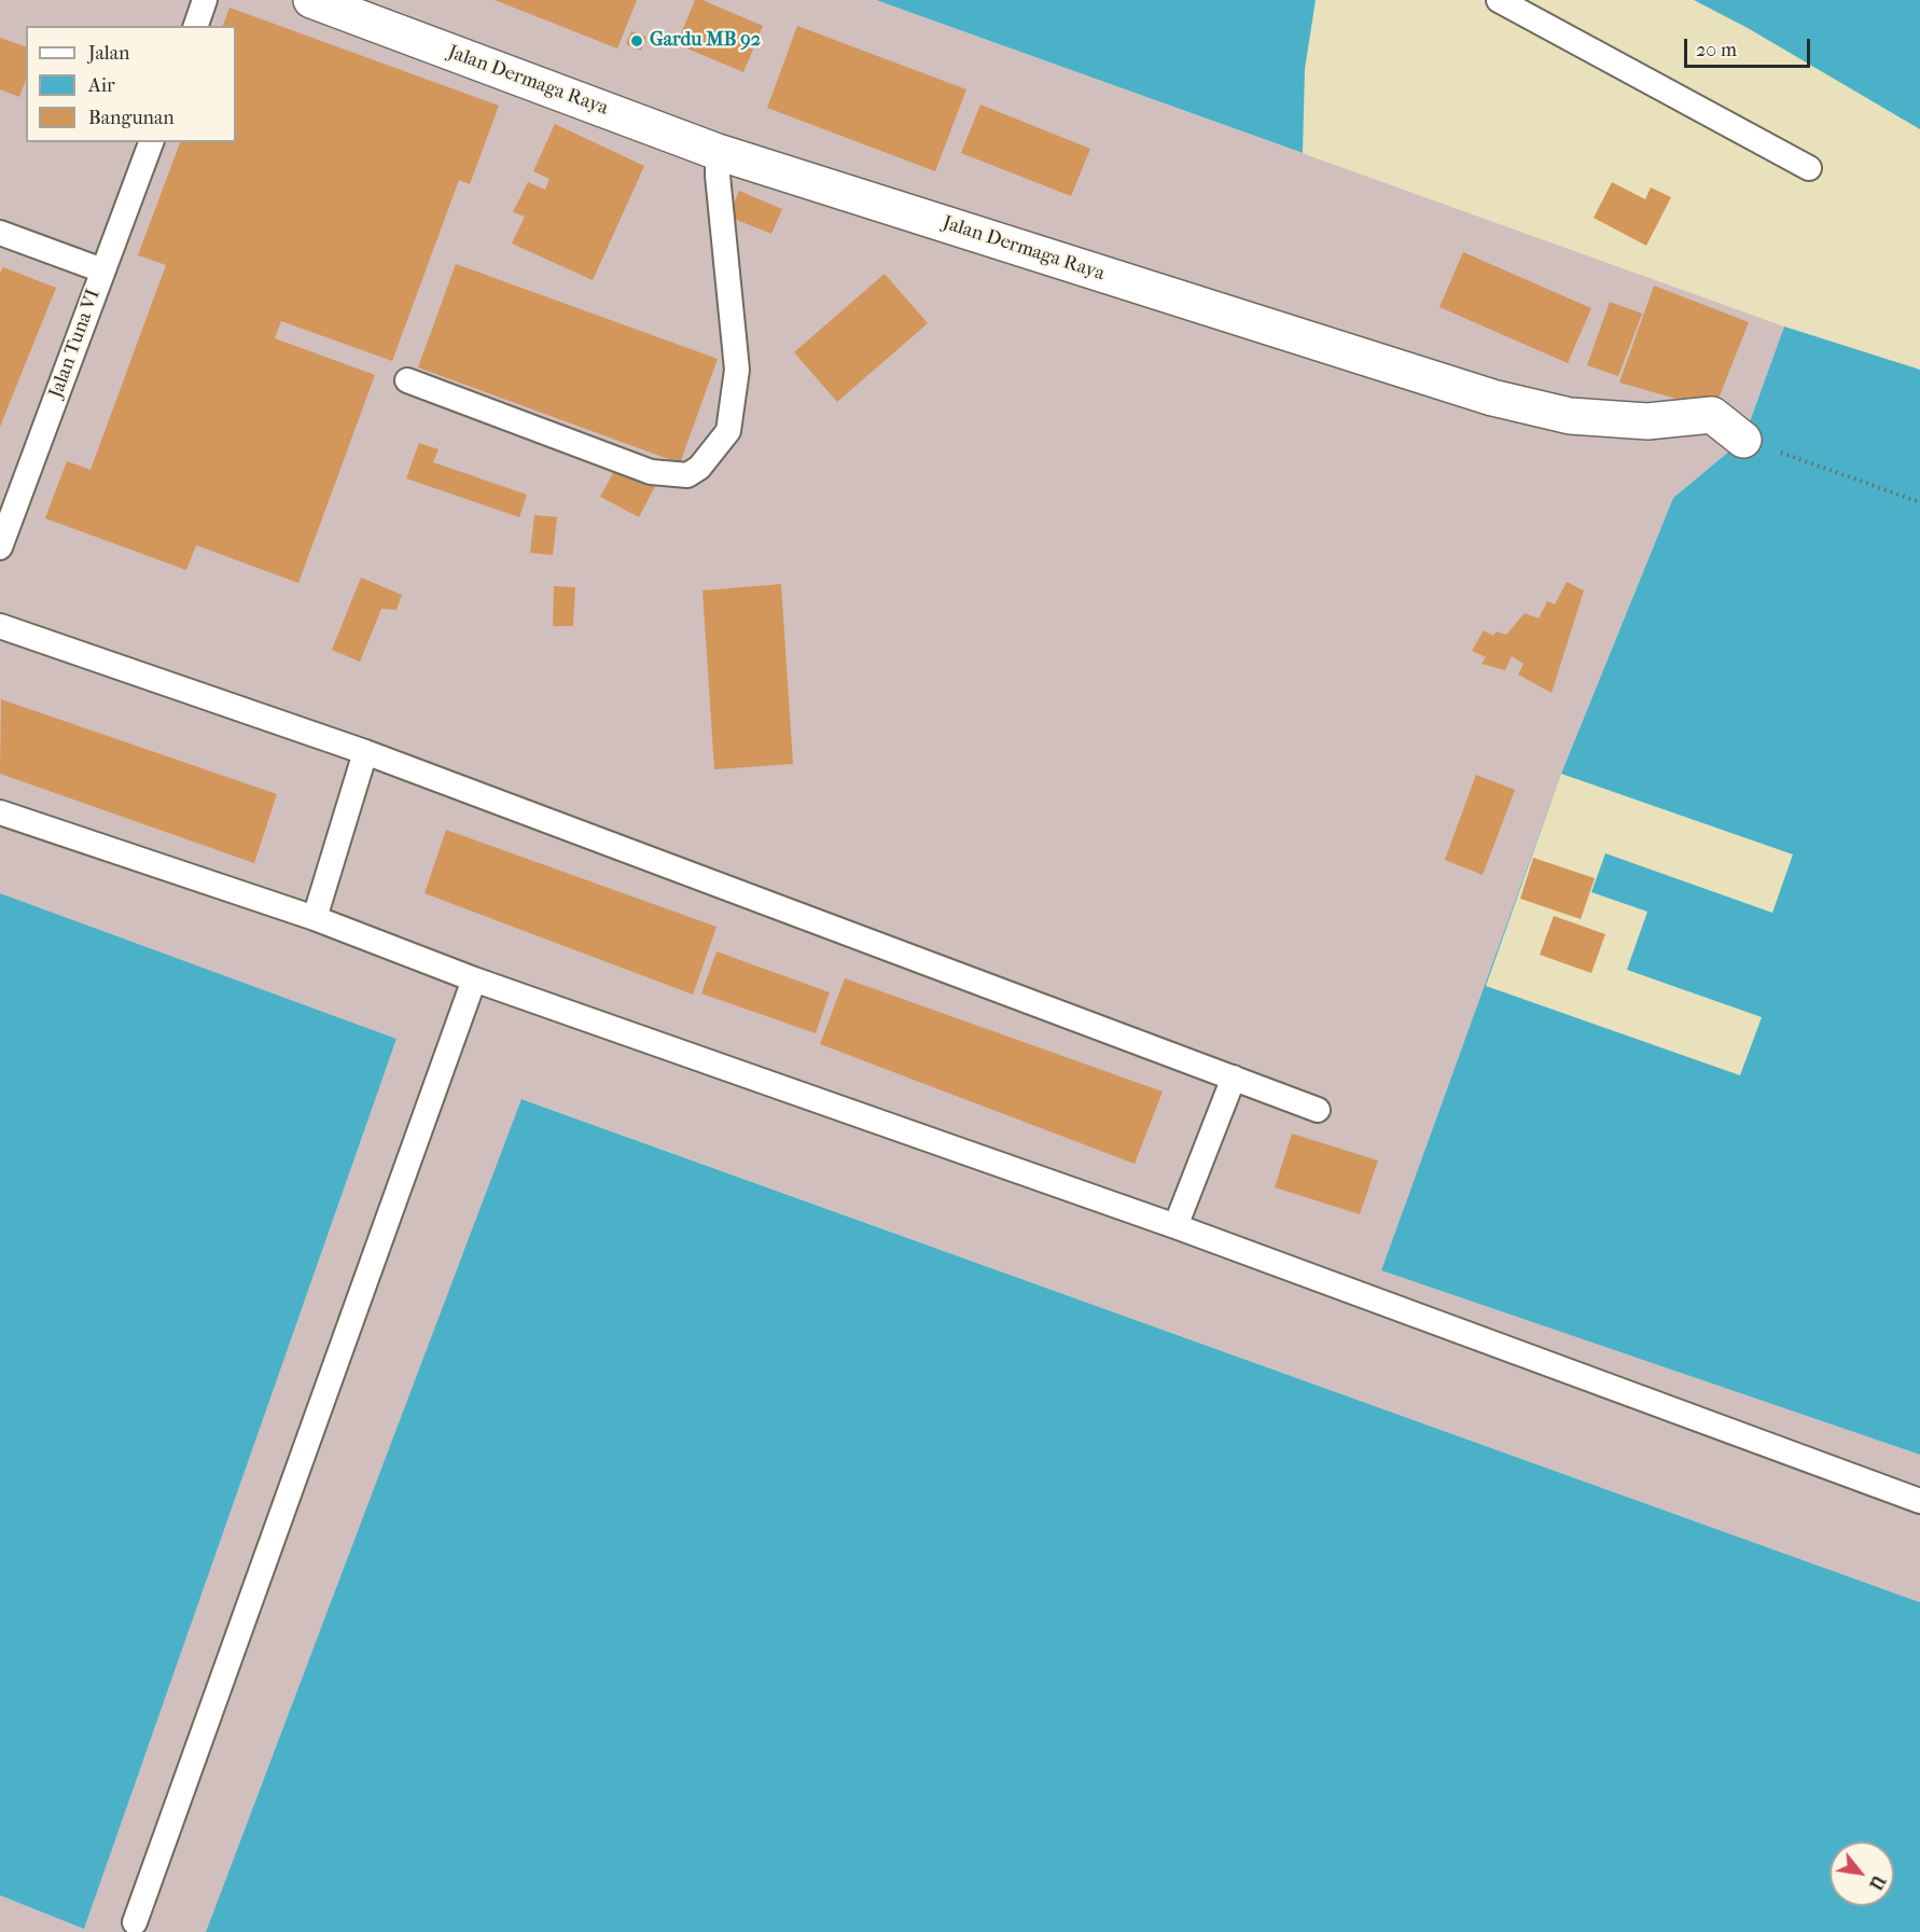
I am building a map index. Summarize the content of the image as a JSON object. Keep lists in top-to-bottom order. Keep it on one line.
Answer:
{"streets":{"street":["Jalan Dermaga Raya"],"lane":["Jalan Tuna VI"]},"places":["Gardu MB 92"],"legend":["Jalan","Air","Bangunan"],"scale_bar":"20 m","north":"bottom right"}
